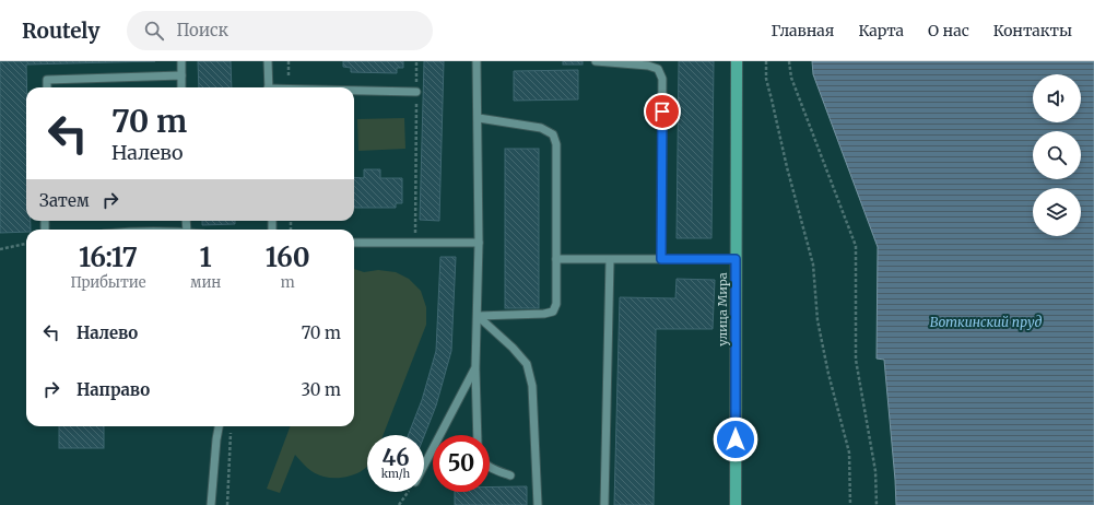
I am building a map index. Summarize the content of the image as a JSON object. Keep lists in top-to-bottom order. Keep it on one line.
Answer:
{"streets":{"main road":["улица Мира"]},"water":["Воткинский пруд"],"page":{"header":"Routely","search":"Поиск","nav":["Главная","Карта","О нас","Контакты"],"turn":["70 m","Налево"],"then":"Затем","eta":["16:17","Прибытие","1","мин","160","m"],"list":[{"name":"Налево","value":"70 m"},{"name":"Направо","value":"30 m"}],"speed":"46 km/h","limit":"50"}}
